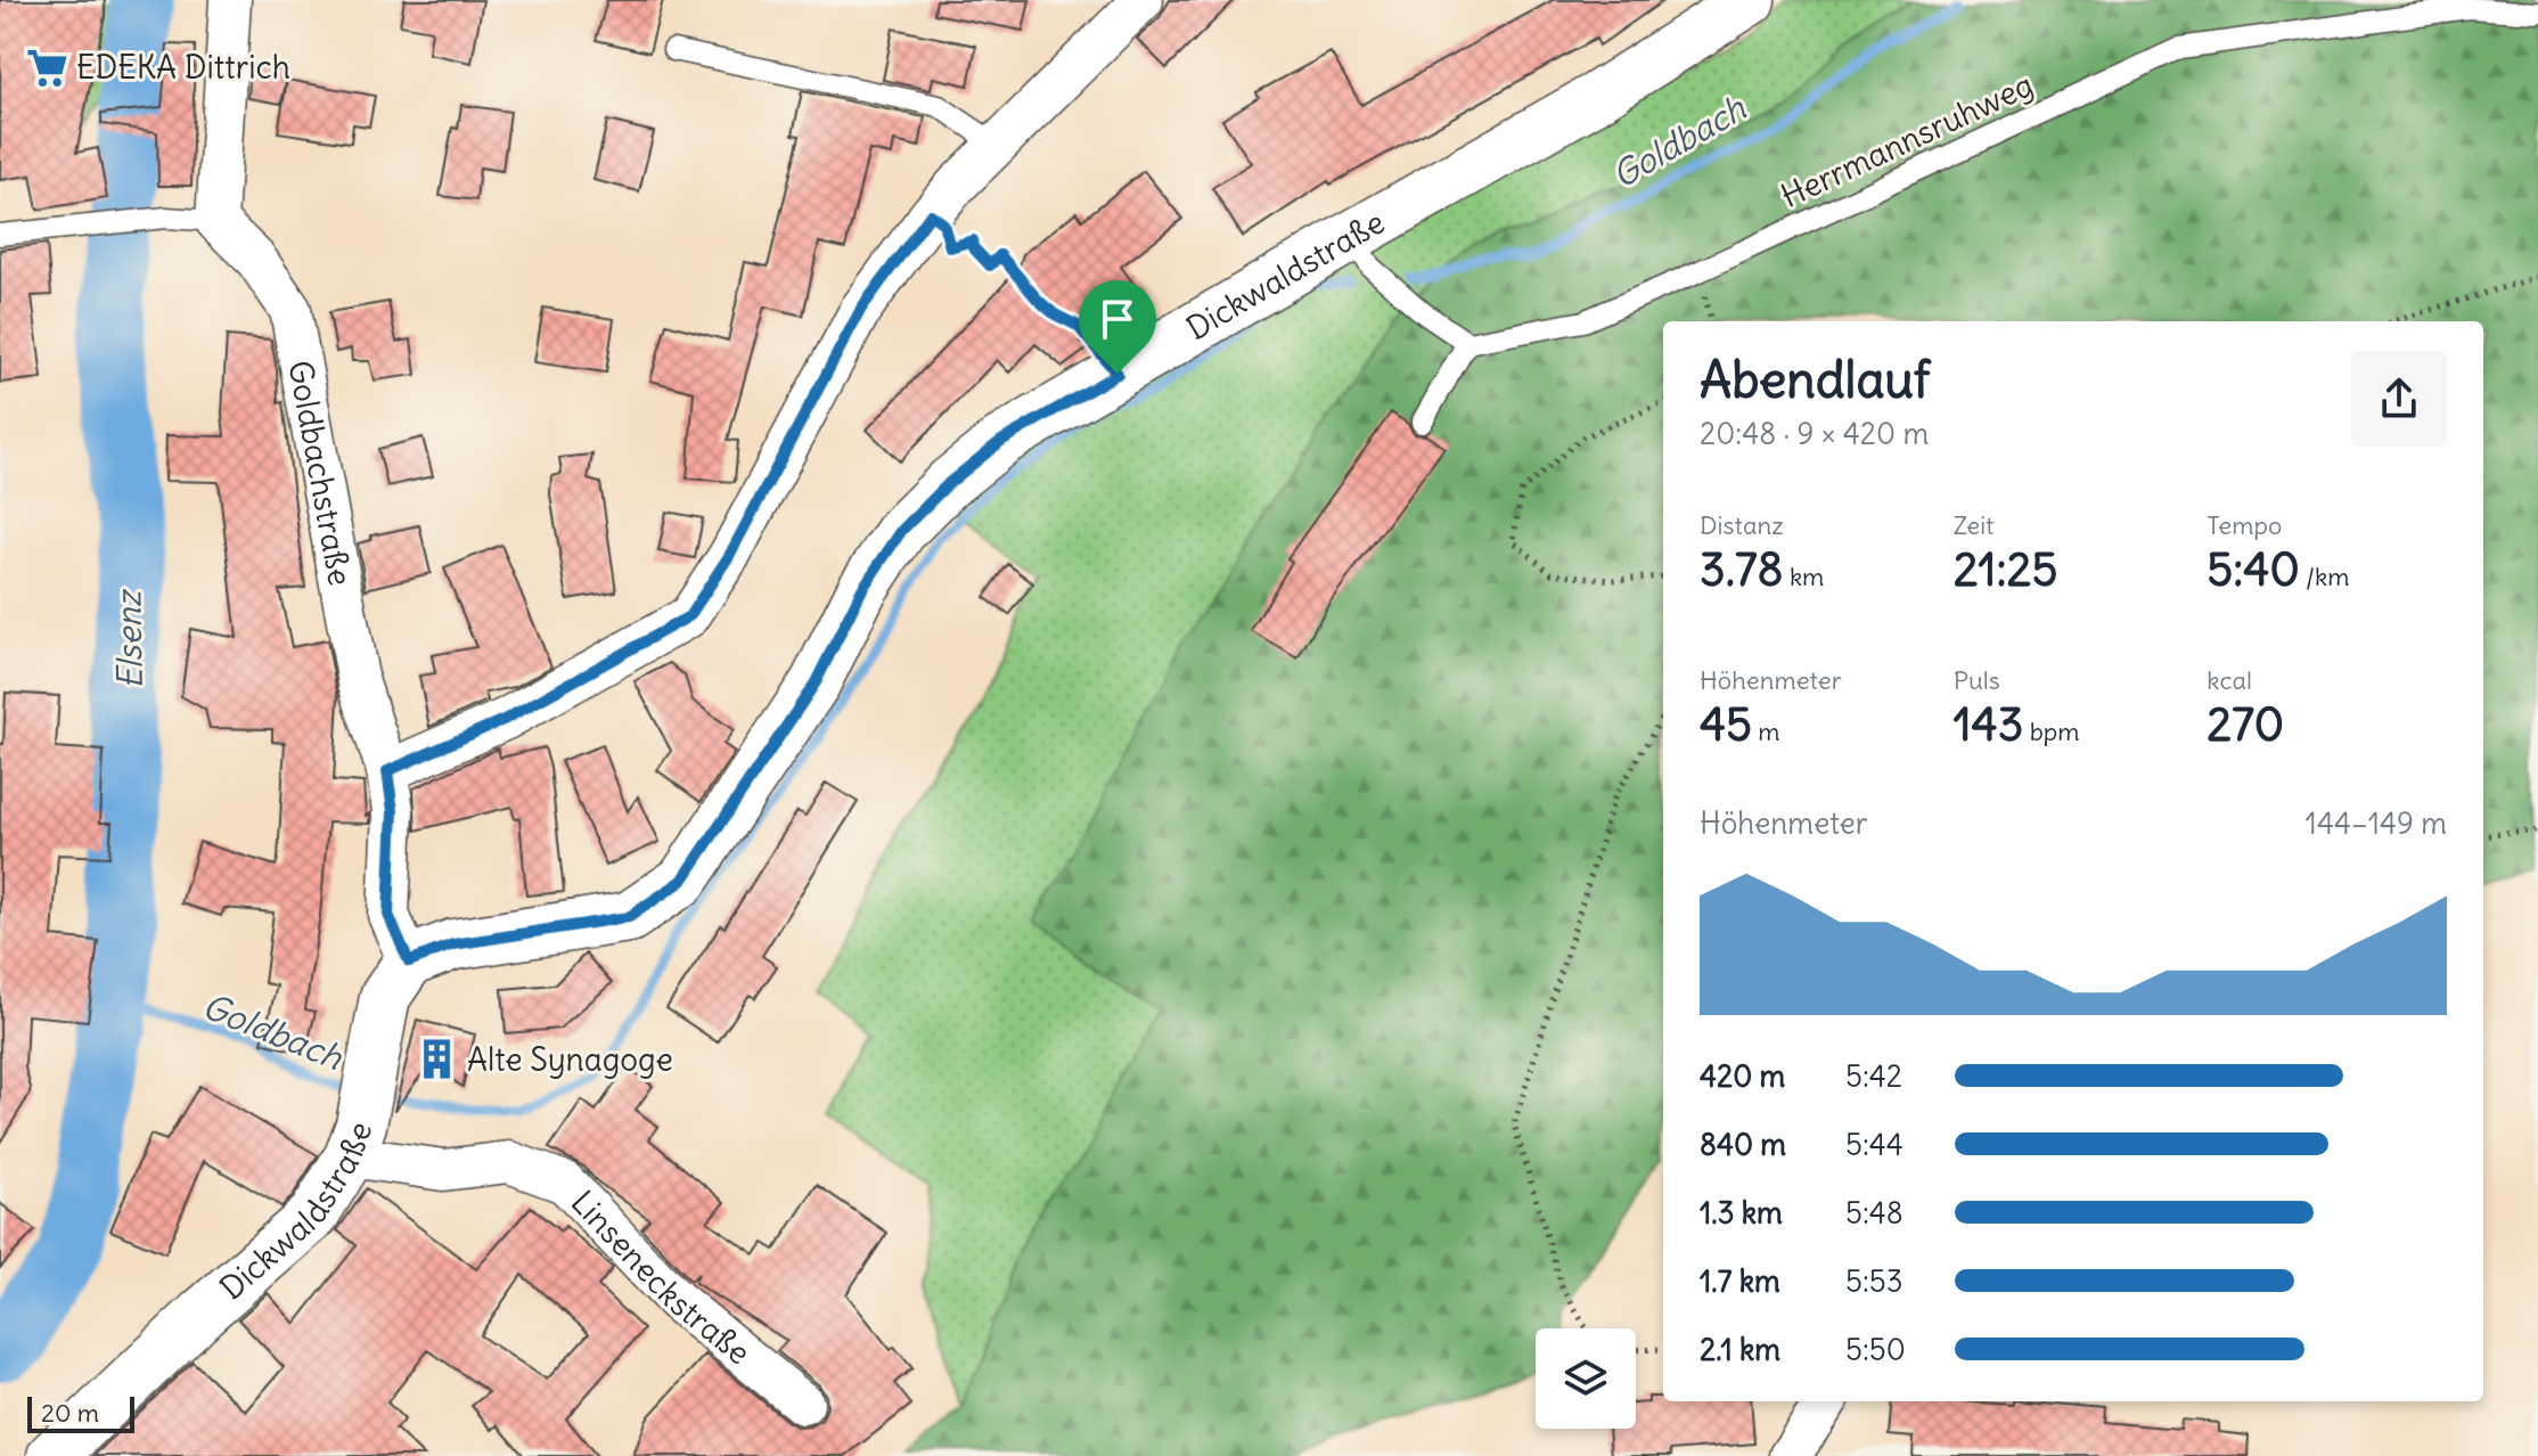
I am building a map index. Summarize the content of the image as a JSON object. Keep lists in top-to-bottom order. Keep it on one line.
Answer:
{"streets":{"street":["Dickwaldstraße","Goldbachstraße","Linseneckstraße"],"lane":["Herrmannsruhweg"]},"crossings":[["Dickwaldstraße","Goldbachstraße"],["Dickwaldstraße","Linseneckstraße"]],"water":["Goldbach","Elsenz"],"places":{"supermarket":["EDEKA Dittrich"],"building":["Alte Synagoge"]},"scale_bar":"20 m","page":{"heading":["Abendlauf","20:48 · 9 × 420 m"],"stats":[["Distanz","3.78 km"],["Zeit","21:25"],["Tempo","5:40 /km"],["Höhenmeter","45 m"],["Puls","143 bpm"],["kcal","270"]],"chart":["Höhenmeter","144–149 m"],"list":[{"name":"420 m","note":"5:42"},{"name":"840 m","note":"5:44"},{"name":"1.3 km","note":"5:48"},{"name":"1.7 km","note":"5:53"},{"name":"2.1 km","note":"5:50"}],"scale":"20 m"}}
